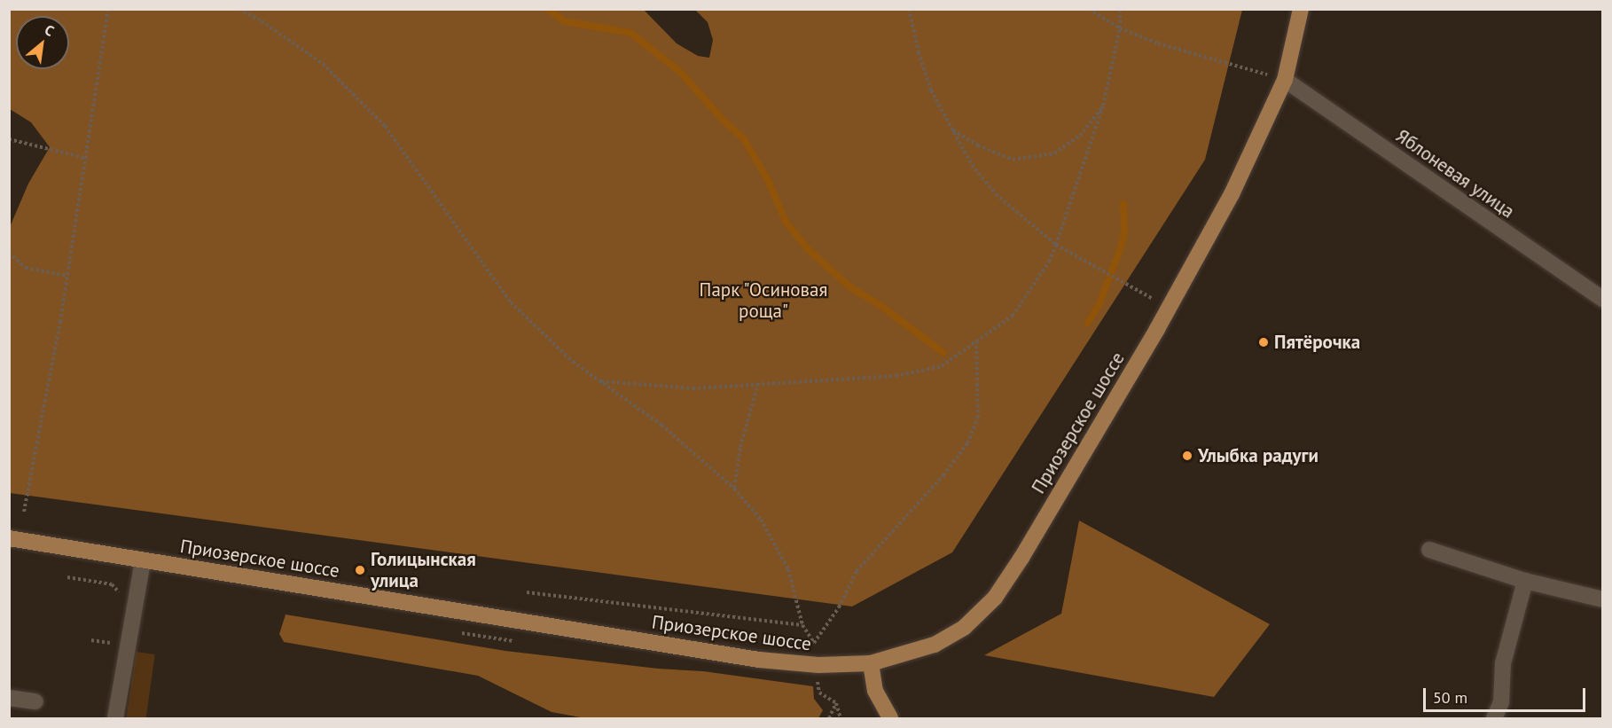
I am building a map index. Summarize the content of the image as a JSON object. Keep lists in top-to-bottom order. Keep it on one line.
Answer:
{"streets":{"main road":["Приозерское шоссе"],"street":["Яблоневая улица"]},"crossings":[["Яблоневая улица","Приозерское шоссе"]],"parks":["Парк \"Осиновая роща\""],"places":["Пятёрочка","Улыбка радуги","Голицынская улица"],"scale_bar":"50 m","north":"top right"}
